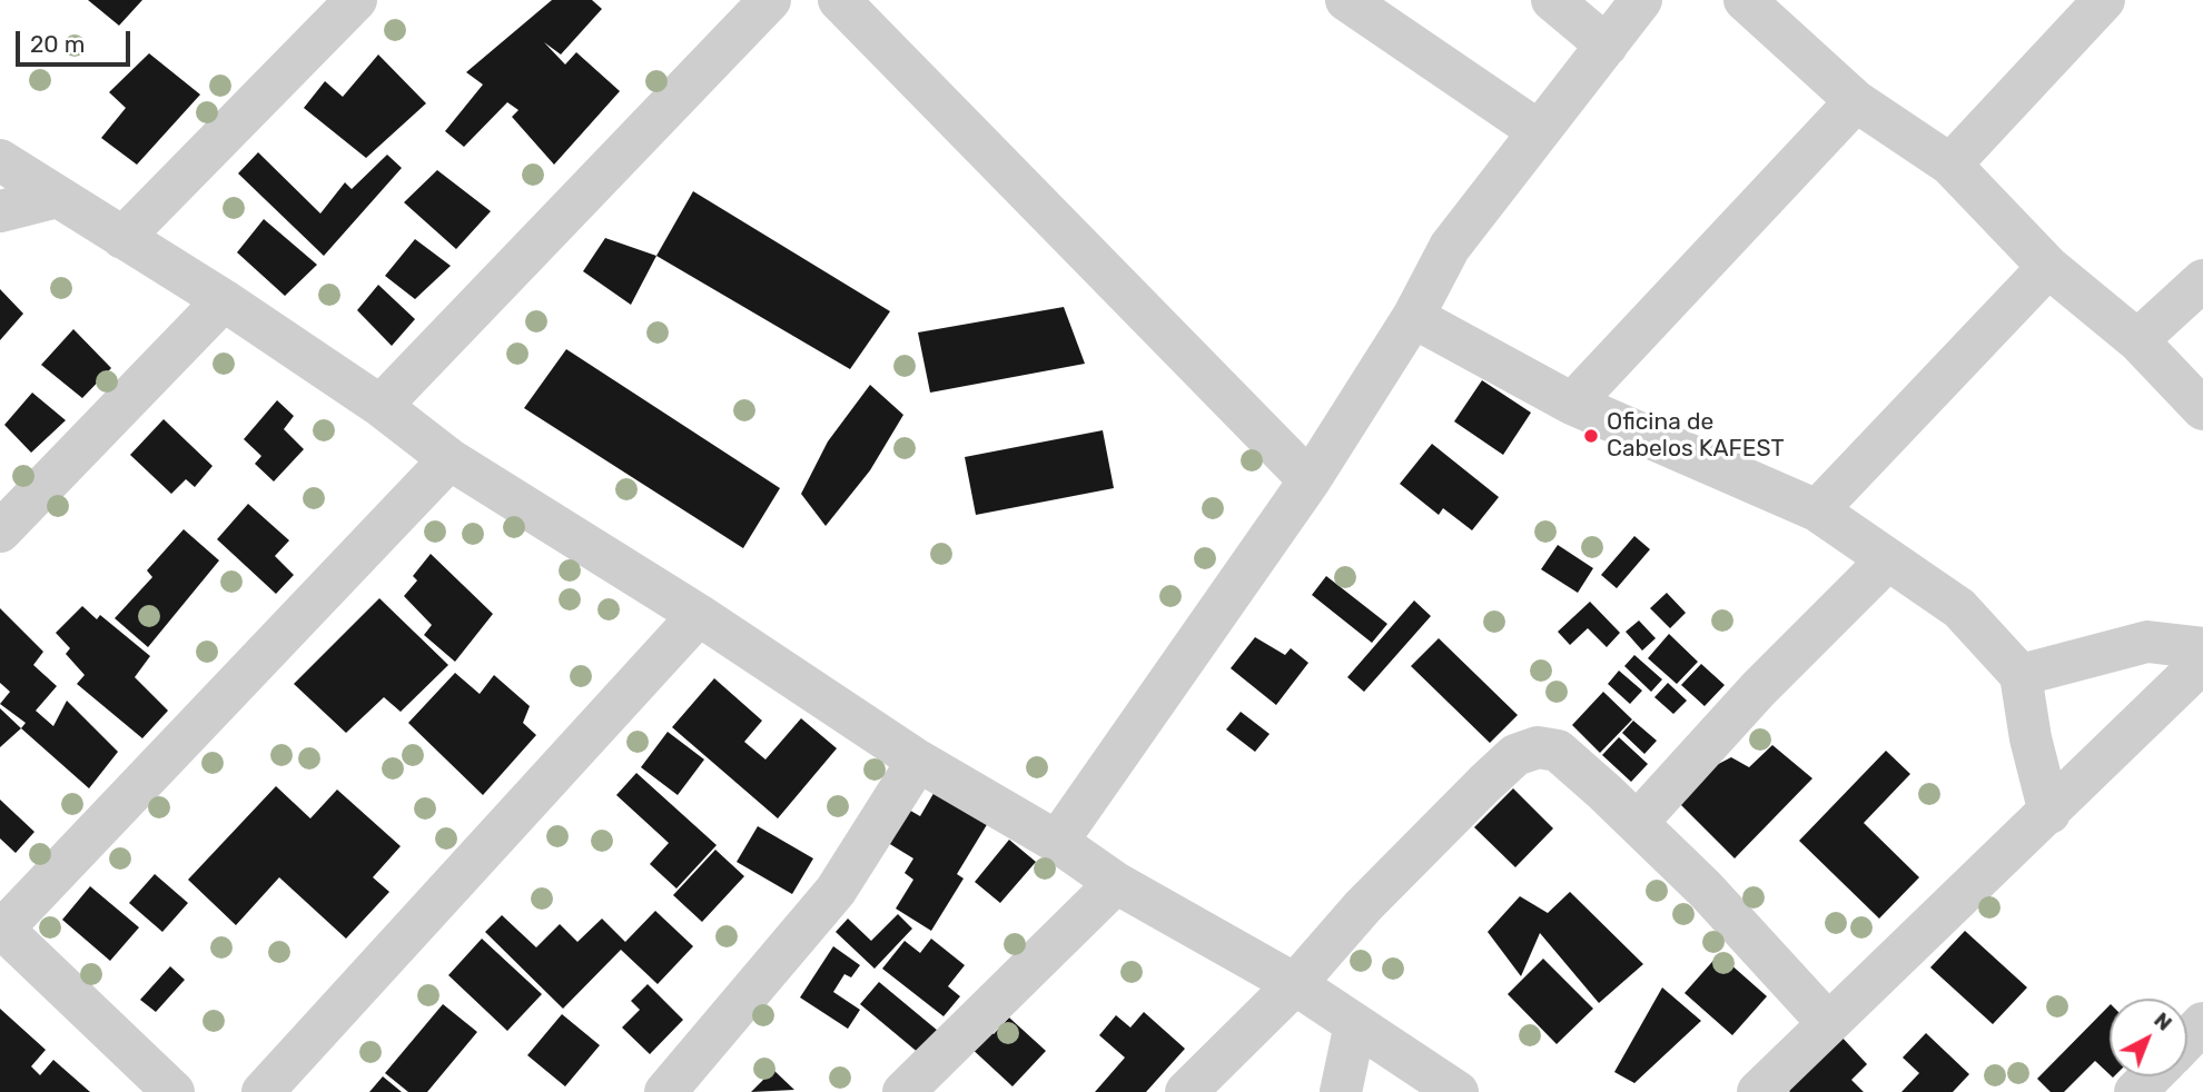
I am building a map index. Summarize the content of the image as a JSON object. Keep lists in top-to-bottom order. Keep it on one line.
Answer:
{"places":["Oficina de Cabelos KAFEST"],"scale_bar":"20 m","north":"top right"}
